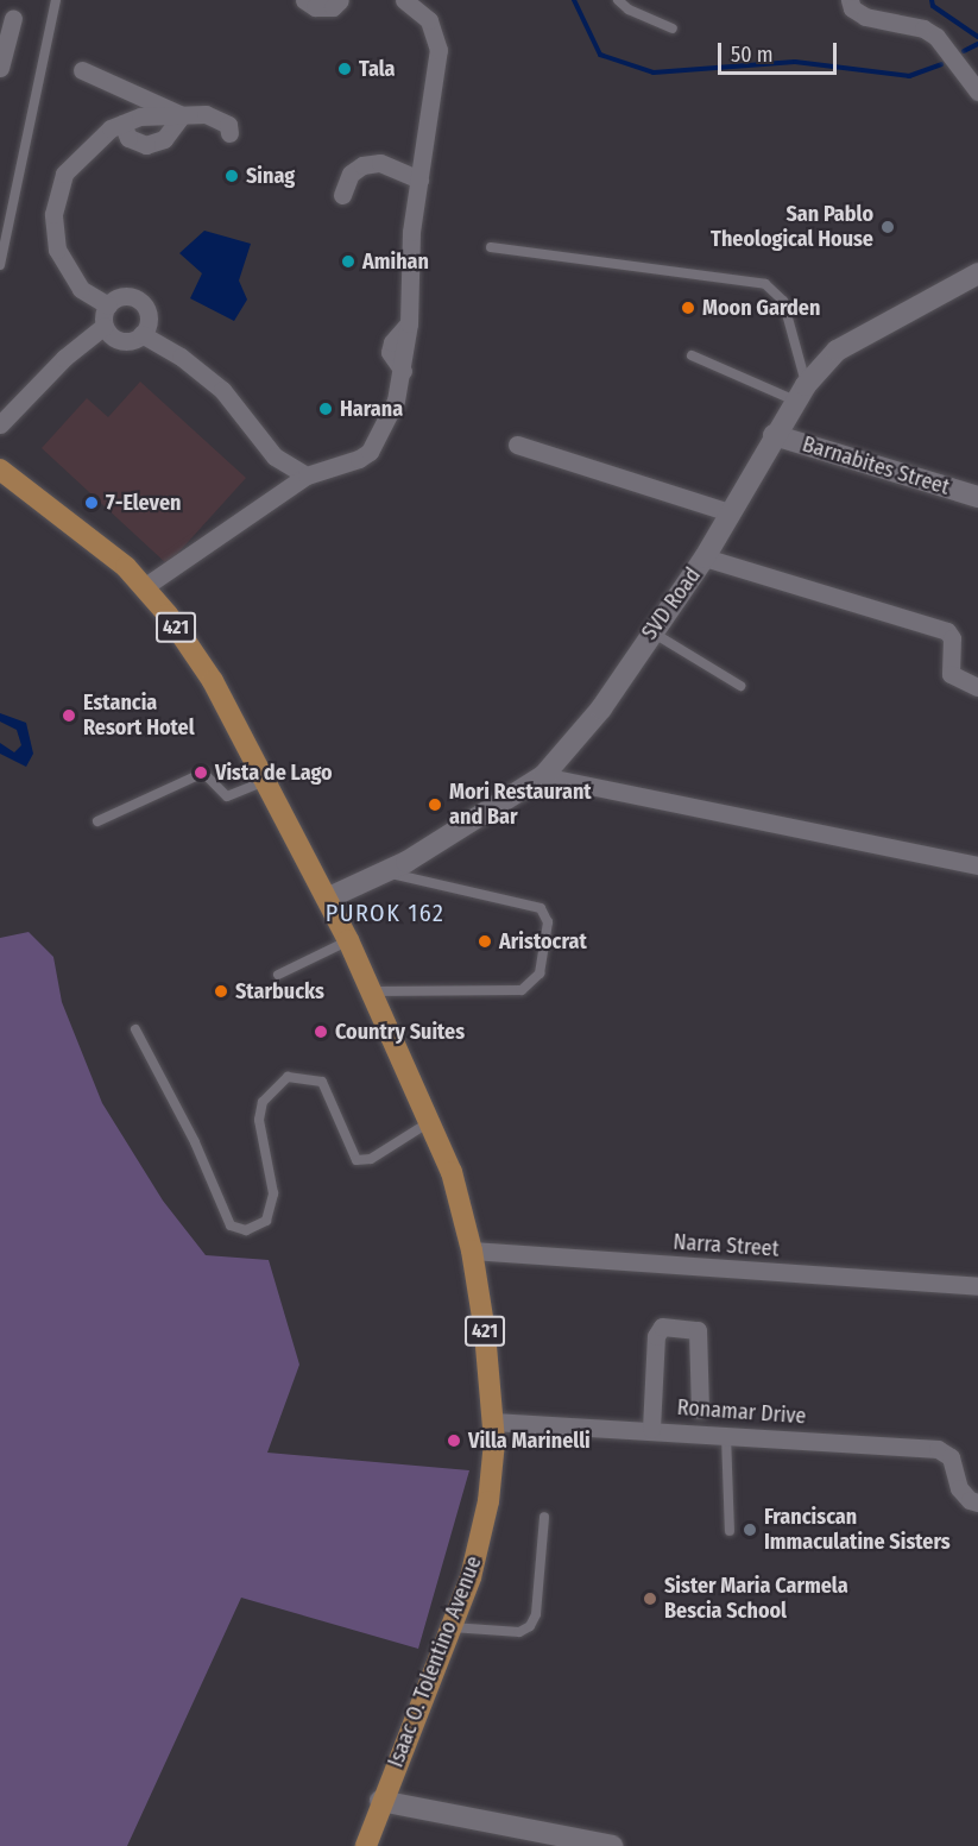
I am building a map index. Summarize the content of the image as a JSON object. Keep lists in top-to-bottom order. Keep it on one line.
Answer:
{"streets":{"main road":["Barnabites Street","SVD Road","421","Isaac O. Tolentino Avenue"],"street":["Narra Street","Ronamar Drive"]},"crossings":[["Barnabites Street","SVD Road"],["SVD Road","Isaac O. Tolentino Avenue"],["Narra Street","Isaac O. Tolentino Avenue"],["Ronamar Drive","Isaac O. Tolentino Avenue"]],"districts":["PUROK 162"],"places":["Tala","Sinag","San Pablo Theological House","Amihan","Moon Garden","Harana","7-Eleven","Estancia Resort Hotel","Vista de Lago","Mori Restaurant and Bar","Aristocrat","Starbucks","Country Suites","Villa Marinelli","Franciscan Immaculatine Sisters","Sister Maria Carmela Bescia School"],"scale_bar":"50 m"}
